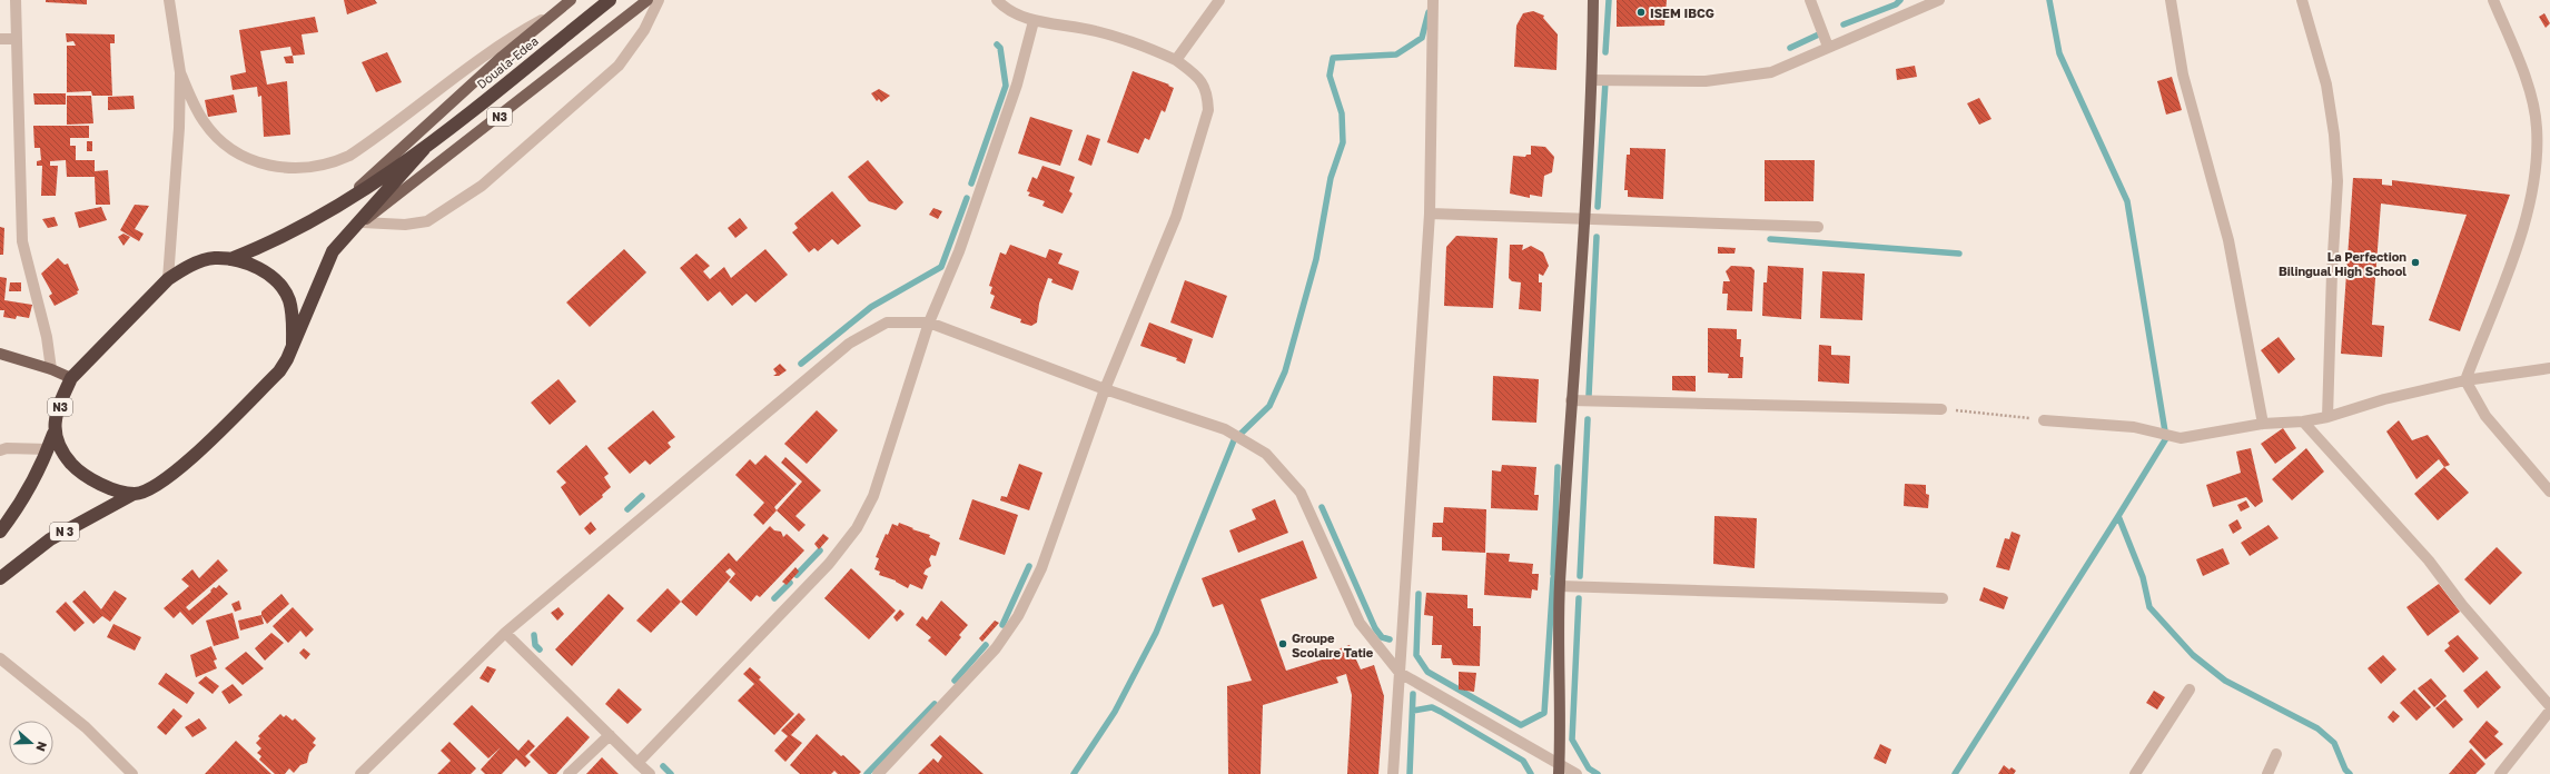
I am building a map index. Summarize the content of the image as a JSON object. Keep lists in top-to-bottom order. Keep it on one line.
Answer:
{"streets":{"highway":["Douala-Edea","N3","N 3"]},"crossings":[["Douala-Edea","N3"],["N3","N 3"]],"places":["ISEM IBCG","La Perfection Bilingual High School","Groupe Scolaire Tatie"],"north":"right"}
